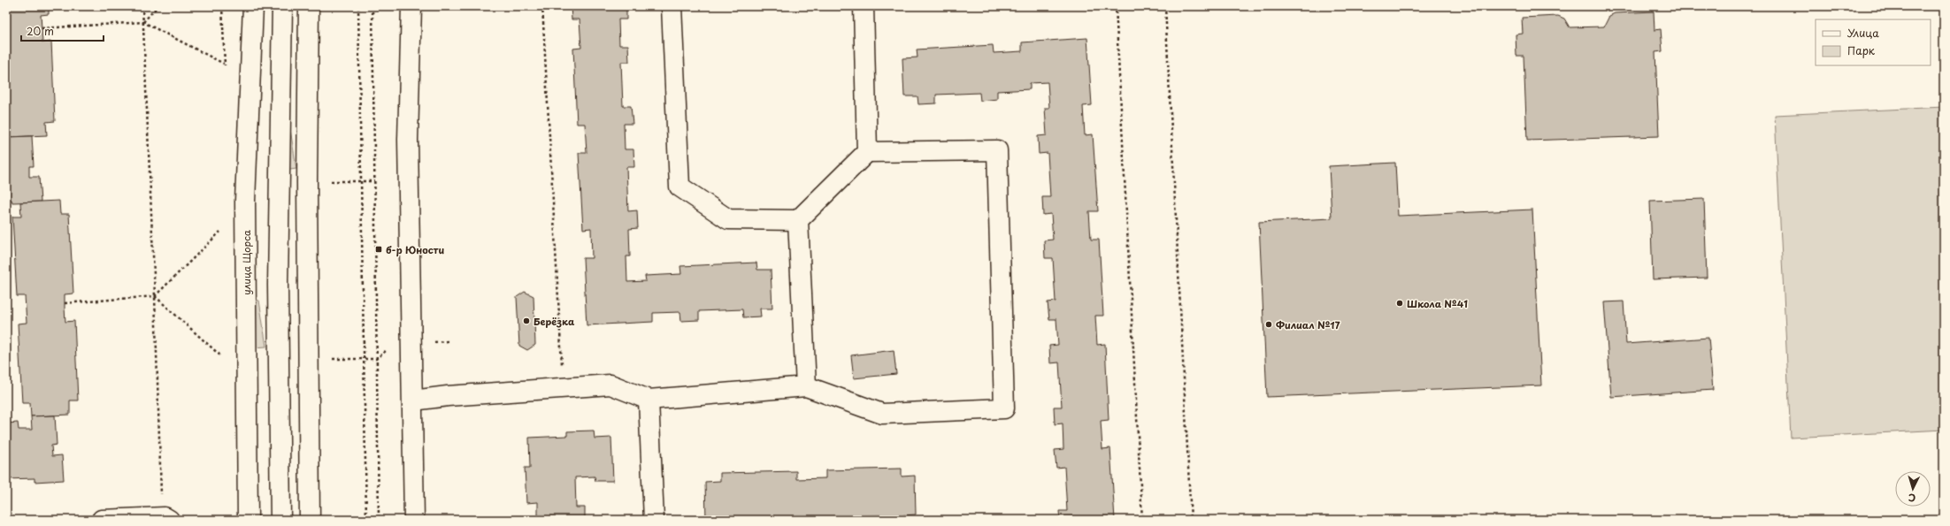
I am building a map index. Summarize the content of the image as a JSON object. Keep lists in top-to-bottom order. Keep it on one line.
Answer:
{"streets":{"main road":["улица Щорса"]},"places":{"transit":["б-р Юности"],"other":["Школа №41","Берёзка","Филиал №17"]},"legend":["Улица","Парк"],"scale_bar":"20 m","north":"bottom"}
